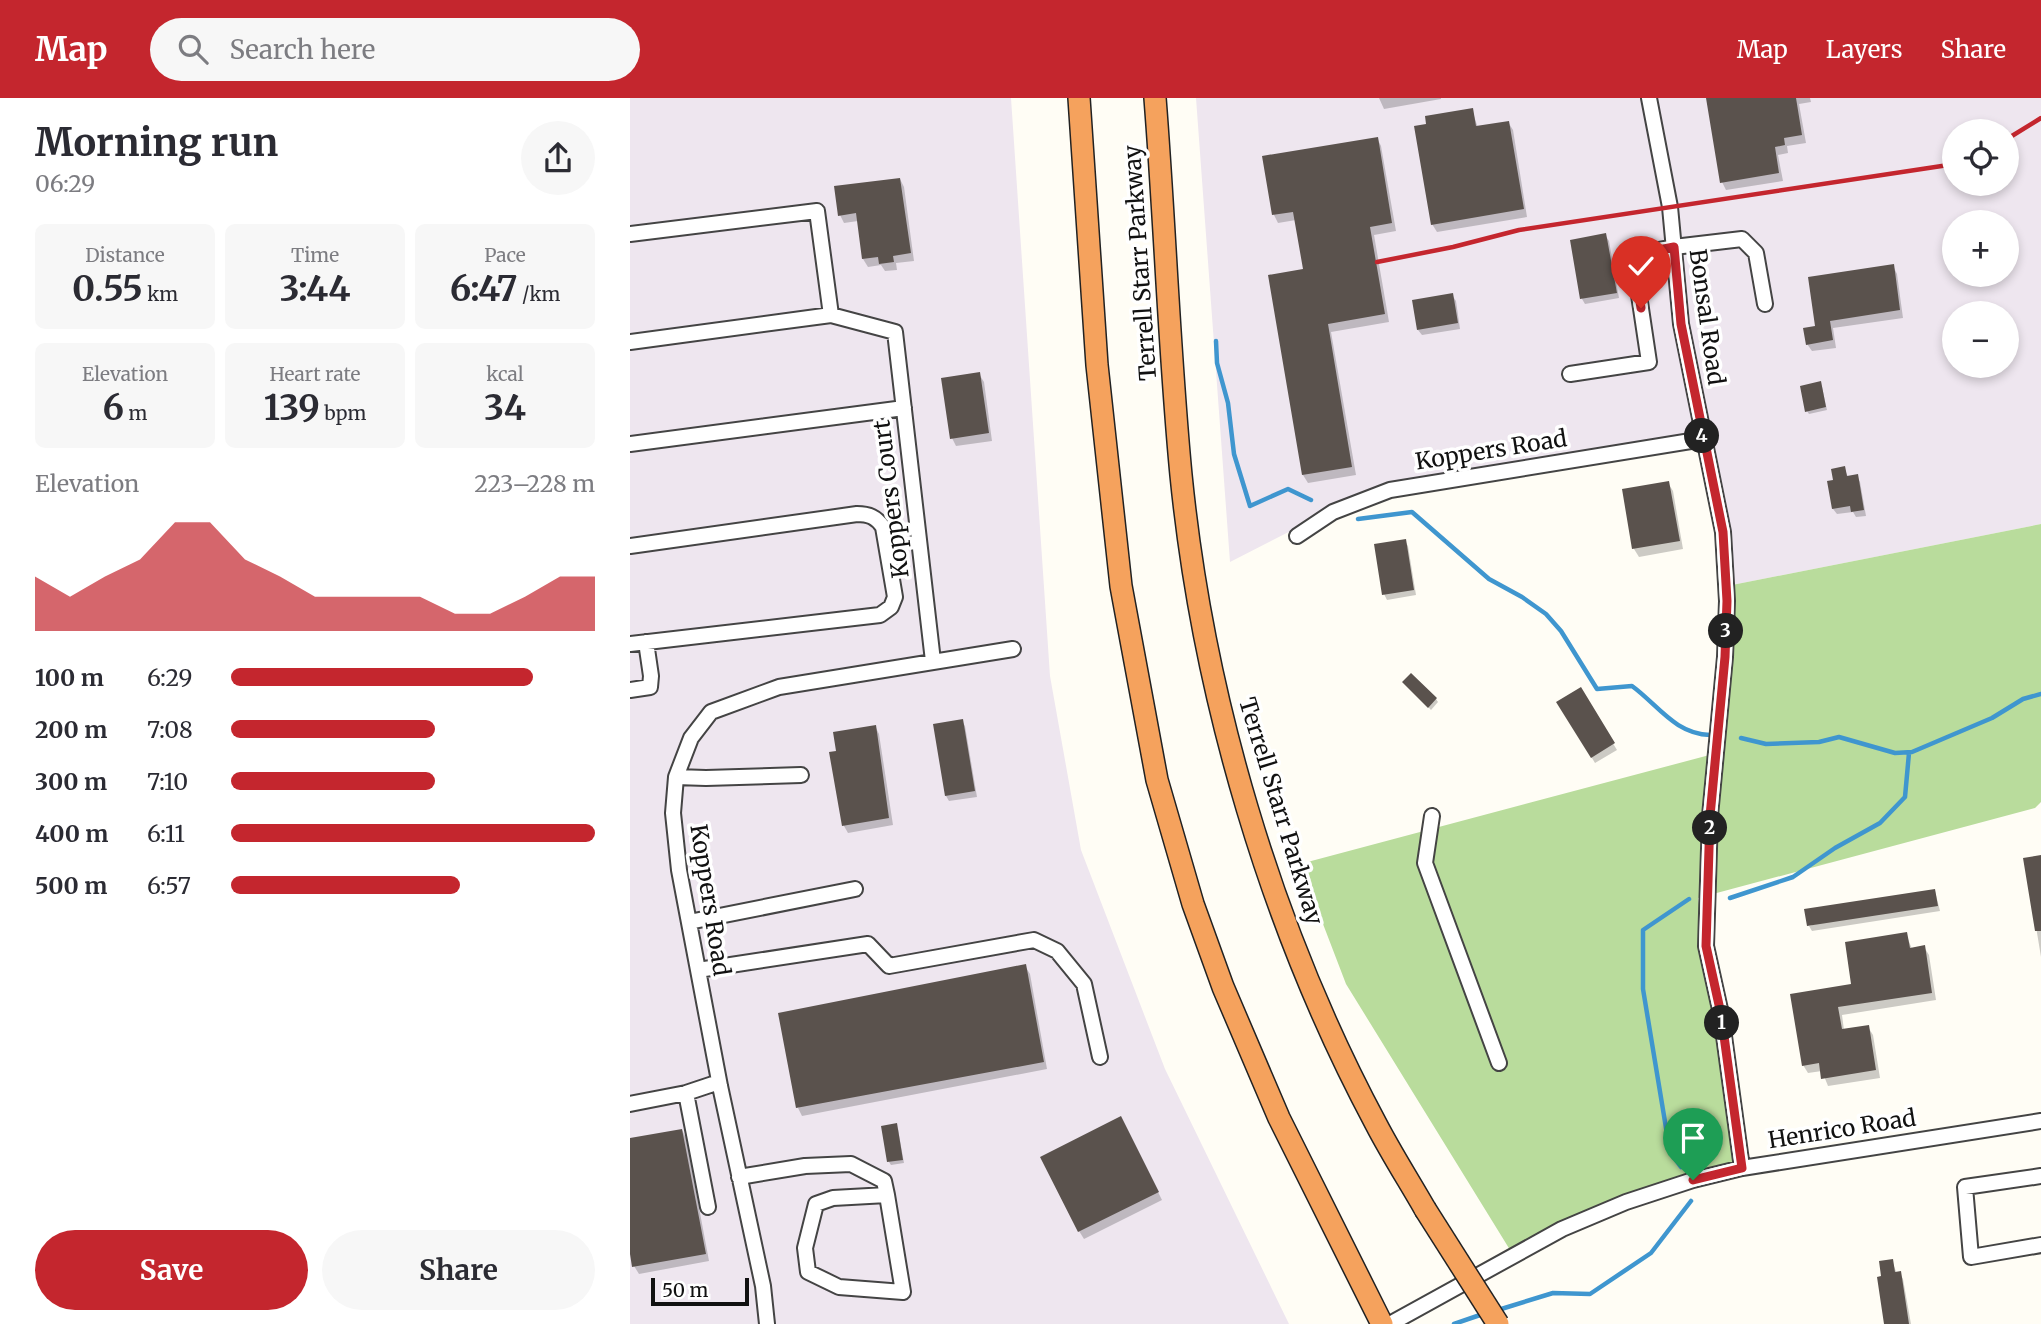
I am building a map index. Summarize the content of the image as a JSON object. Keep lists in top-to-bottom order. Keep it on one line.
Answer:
{"streets":{"highway":["Terrell Starr Parkway"],"street":["Bonsal Road","Koppers Road","Koppers Court","Henrico Road"]},"crossings":[["Bonsal Road","Koppers Road"],["Bonsal Road","Henrico Road"],["Koppers Road","Koppers Court"]],"scale_bar":"50 m","page":{"header":"Map","search":"Search here","nav":["Map","Layers","Share"],"heading":["Morning run","06:29"],"map_buttons":["+","−"],"stats":[["Distance","0.55 km"],["Time","3:44"],["Pace","6:47 /km"],["Elevation","6 m"],["Heart rate","139 bpm"],["kcal","34"]],"pins":["4","3","2","1"],"chart":["Elevation","223–228 m"],"list":[{"name":"100 m","note":"6:29"},{"name":"200 m","note":"7:08"},{"name":"300 m","note":"7:10"},{"name":"400 m","note":"6:11"},{"name":"500 m","note":"6:57"}],"buttons":["Save","Share"],"scale":"50 m"}}
